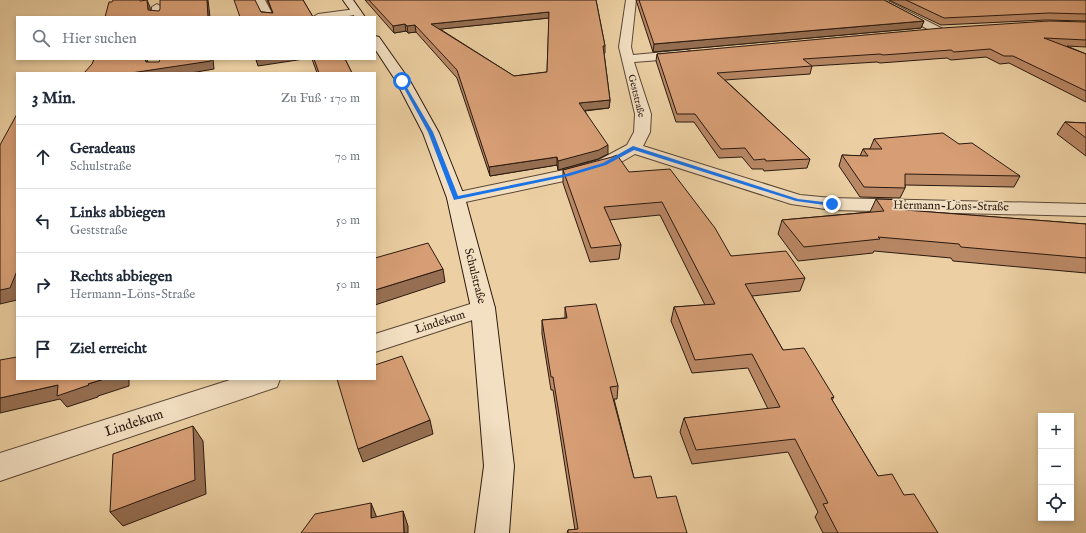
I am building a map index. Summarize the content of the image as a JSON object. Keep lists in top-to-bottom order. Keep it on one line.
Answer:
{"streets":{"street":["Geststraße","Hermann-Löns-Straße","Schulstraße","Lindekum"]},"crossings":[["Geststraße","Hermann-Löns-Straße"],["Schulstraße","Lindekum"]],"page":{"search":"Hier suchen","heading":["3 Min.","Zu Fuß · 170 m"],"list":[["Geradeaus","Schulstraße","70 m"],["Links abbiegen","Geststraße","50 m"],["Rechts abbiegen","Hermann-Löns-Straße","50 m"],"Ziel erreicht"],"map_buttons":["+","−"]}}
